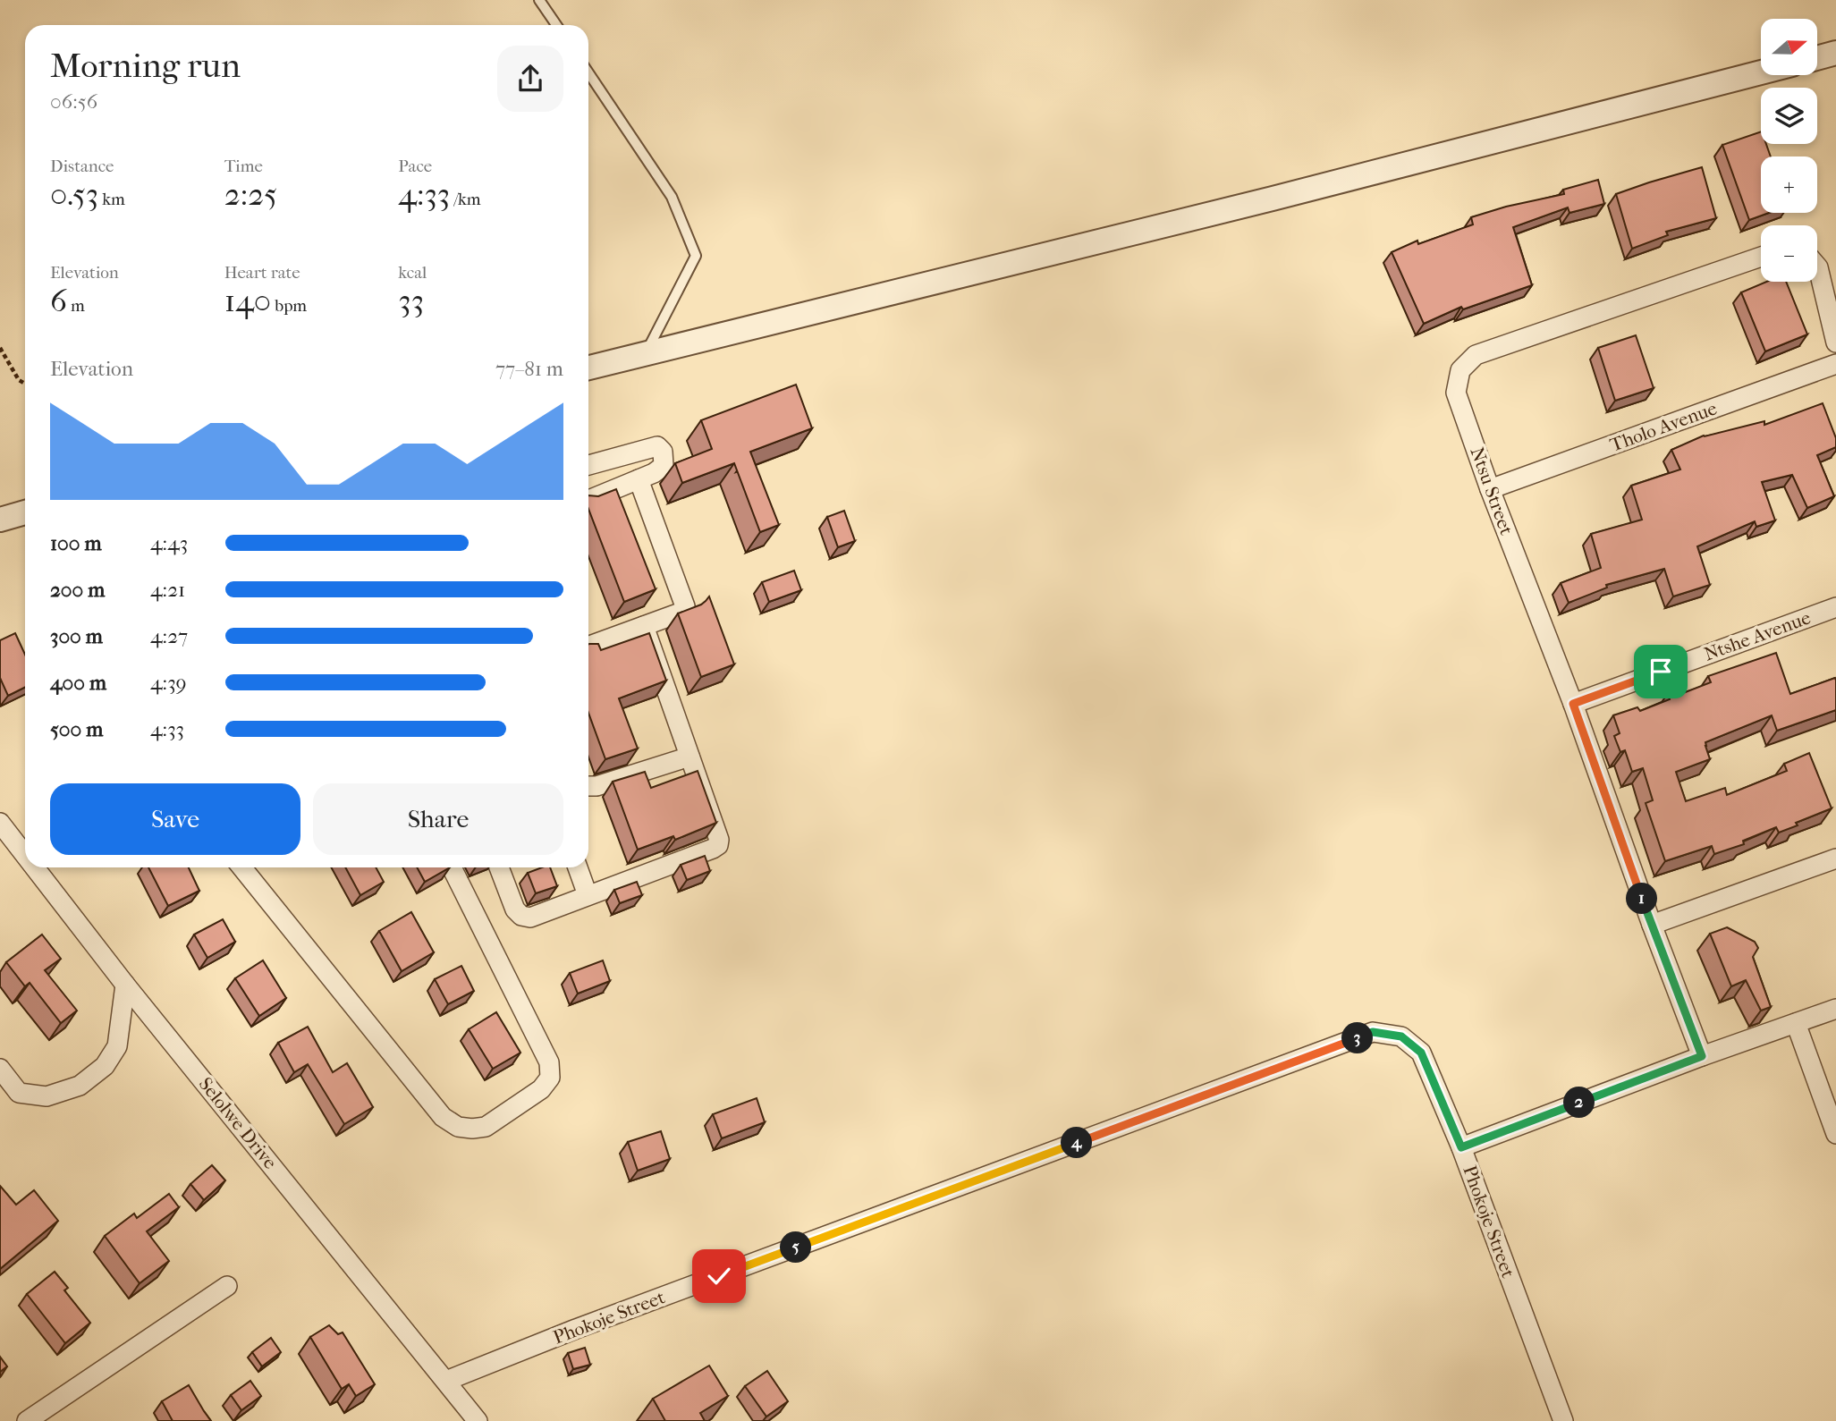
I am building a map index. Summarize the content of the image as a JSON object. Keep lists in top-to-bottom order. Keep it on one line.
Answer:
{"streets":{"street":["Tholo Avenue","Ntsu Street","Ntshe Avenue","Selolwe Drive","Phokoje Street"]},"crossings":[["Tholo Avenue","Ntsu Street"],["Ntsu Street","Ntshe Avenue"],["Selolwe Drive","Phokoje Street"]],"north":"right","page":{"map_buttons":["+","−"],"heading":["Morning run","06:56"],"stats":[["Distance","0.53 km"],["Time","2:25"],["Pace","4:33 /km"],["Elevation","6 m"],["Heart rate","140 bpm"],["kcal","33"]],"chart":["Elevation","77–81 m"],"list":[{"name":"100 m","note":"4:43"},{"name":"200 m","note":"4:21"},{"name":"300 m","note":"4:27"},{"name":"400 m","note":"4:39"},{"name":"500 m","note":"4:33"}],"buttons":["Save","Share"],"pins":["1","3","2","4","5"]}}
